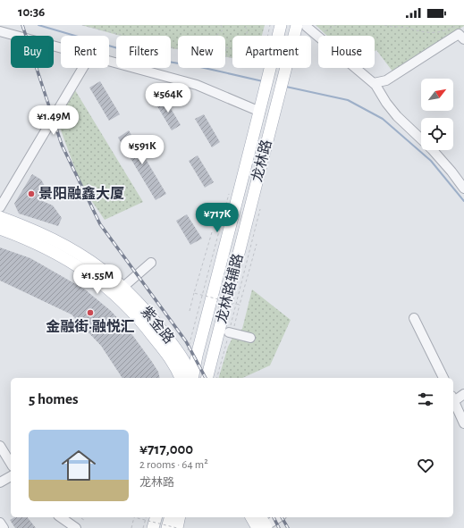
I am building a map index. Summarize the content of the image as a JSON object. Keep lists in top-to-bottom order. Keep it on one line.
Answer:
{"streets":{"main road":["龙林路","紫金路"],"path":["龙林路辅路"]},"crossings":[["龙林路","紫金路"]],"places":["景阳融鑫大厦","金融街·融悦汇"],"north":"top right","page":{"status":"10:36","chip":["Buy","Rent","Filters","New","Apartment","House"],"price":["¥564K","¥1.49M","¥591K","¥717K","¥1.55M"],"heading":"5 homes","list":[{"name":"¥717,000","note":"2 rooms · 64 m² · 龙林路"}]}}
